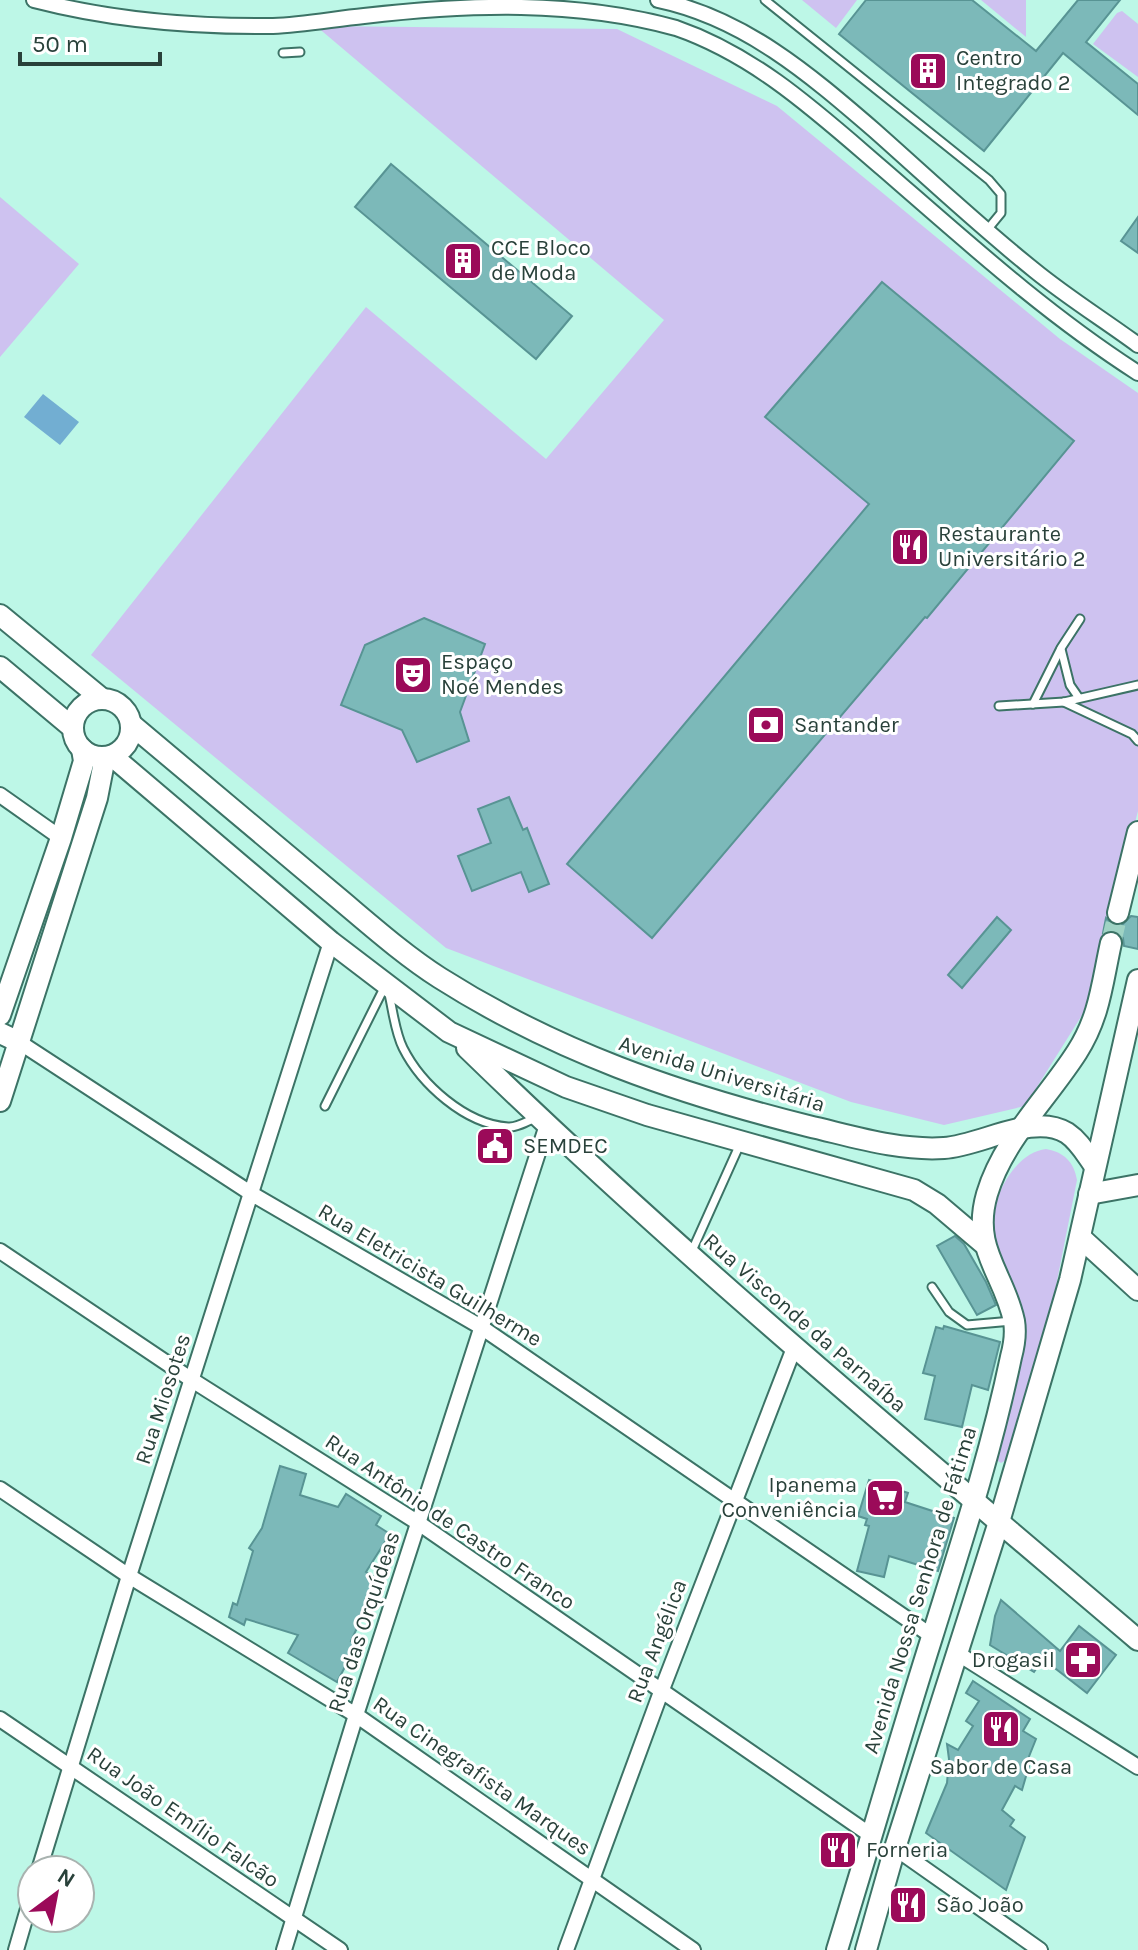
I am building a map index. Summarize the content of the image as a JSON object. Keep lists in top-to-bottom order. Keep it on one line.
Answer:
{"streets":{"main road":["Avenida Universitária","Rua Visconde da Parnaíba","Avenida Nossa Senhora de Fátima"],"street":["Rua Eletricista Guilherme","Rua Miosotes","Rua Antônio de Castro Franco","Rua das Orquídeas","Rua Angélica","Rua Cinegrafista Marques","Rua João Emílio Falcão"]},"crossings":[["Rua Eletricista Guilherme","Rua Miosotes"],["Rua Eletricista Guilherme","Avenida Nossa Senhora de Fátima"],["Rua Eletricista Guilherme","Rua das Orquídeas"],["Rua Eletricista Guilherme","Rua Angélica"],["Rua Visconde da Parnaíba","Avenida Nossa Senhora de Fátima"],["Rua Visconde da Parnaíba","Rua das Orquídeas"],["Rua Visconde da Parnaíba","Rua Angélica"],["Rua Miosotes","Rua Antônio de Castro Franco"],["Rua Miosotes","Rua Cinegrafista Marques"],["Rua Miosotes","Rua João Emílio Falcão"],["Rua Antônio de Castro Franco","Avenida Nossa Senhora de Fátima"],["Rua Antônio de Castro Franco","Rua das Orquídeas"],["Rua Antônio de Castro Franco","Rua Angélica"],["Rua das Orquídeas","Rua Cinegrafista Marques"],["Rua das Orquídeas","Rua João Emílio Falcão"],["Rua Angélica","Rua Cinegrafista Marques"]],"places":{"building":["Centro Integrado 2","CCE Bloco de Moda"],"restaurant":["Restaurante Universitário 2","Sabor de Casa","Forneria","São João"],"theatre":["Espaço Noé Mendes"],"bank":["Santander"],"public building":["SEMDEC"],"supermarket":["Ipanema Conveniência"],"pharmacy":["Drogasil"]},"scale_bar":"50 m","north":"top right"}
